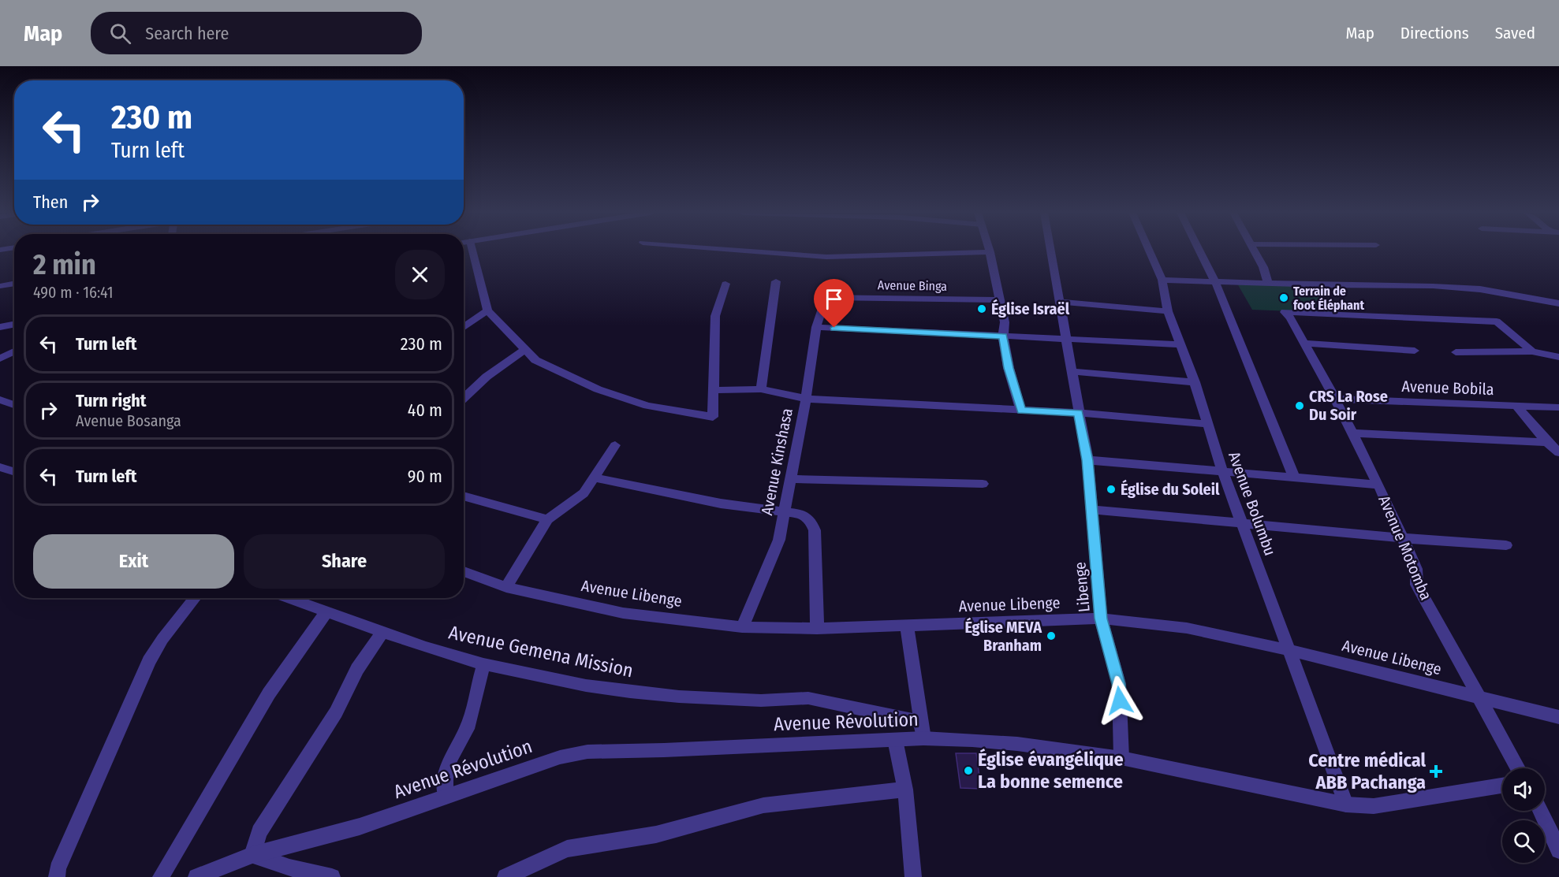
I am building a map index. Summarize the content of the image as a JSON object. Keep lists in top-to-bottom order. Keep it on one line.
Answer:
{"streets":{"street":["Avenue Binga","Avenue Bobila","Avenue Kinshasa","Avenue Bolumbu","Avenue Motomba","Libenge","Avenue Libenge","Avenue Gemena Mission","Avenue Révolution"]},"crossings":[["Avenue Binga","Avenue Kinshasa"],["Avenue Bobila","Avenue Motomba"],["Avenue Kinshasa","Avenue Libenge"],["Avenue Bolumbu","Avenue Libenge"],["Avenue Bolumbu","Avenue Révolution"],["Avenue Motomba","Avenue Libenge"],["Libenge","Avenue Libenge"],["Libenge","Avenue Révolution"]],"places":{"other":["Terrain de foot Éléphant","Église Israël","CRS La Rose Du Soir","Église du Soleil","Église MEVA Branham","Église évangélique La bonne semence"],"health":["Centre médical ABB Pachanga"]},"page":{"header":"Map","search":"Search here","nav":["Map","Directions","Saved"],"turn":["230 m","Turn left"],"then":"Then","heading":["2 min","490 m · 16:41"],"list":[{"name":"Turn left","value":"230 m"},{"name":"Turn right","note":"Avenue Bosanga","value":"40 m"},{"name":"Turn left","value":"90 m"}],"buttons":["Exit","Share"]}}
